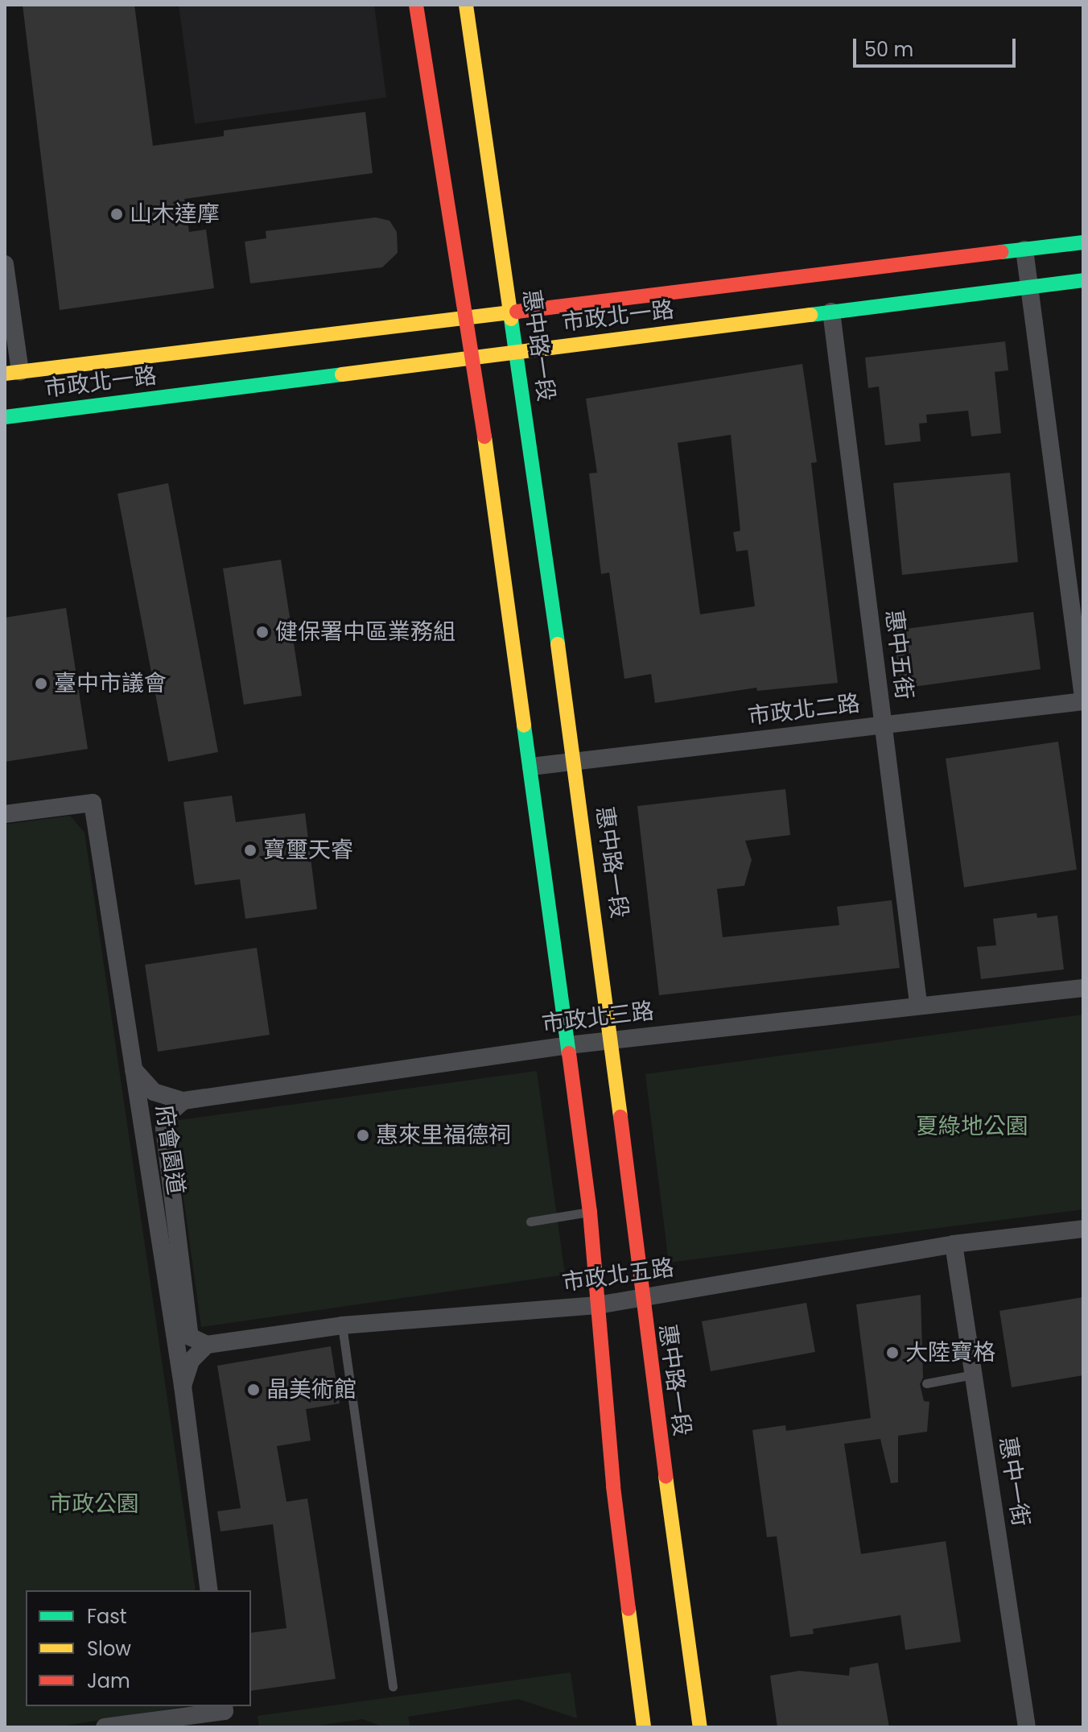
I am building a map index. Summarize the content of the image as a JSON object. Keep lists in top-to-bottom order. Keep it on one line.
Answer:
{"streets":{"street":["市政北一路","惠中路一段","惠中五街","市政北二路","市政北三路","府會園道","市政北五路","惠中一街"]},"crossings":[["市政北一路","惠中路一段"],["市政北一路","惠中五街"],["惠中路一段","市政北二路"],["惠中路一段","市政北三路"],["惠中路一段","市政北五路"],["惠中五街","市政北二路"],["惠中五街","市政北三路"],["市政北三路","府會園道"],["市政北五路","惠中一街"]],"parks":["夏綠地公園","市政公園"],"places":["山木達摩","健保署中區業務組","臺中市議會","寶璽天睿","惠來里福德祠","大陸寶格","晶美術館"],"legend":["Fast","Slow","Jam"],"scale_bar":"50 m"}
